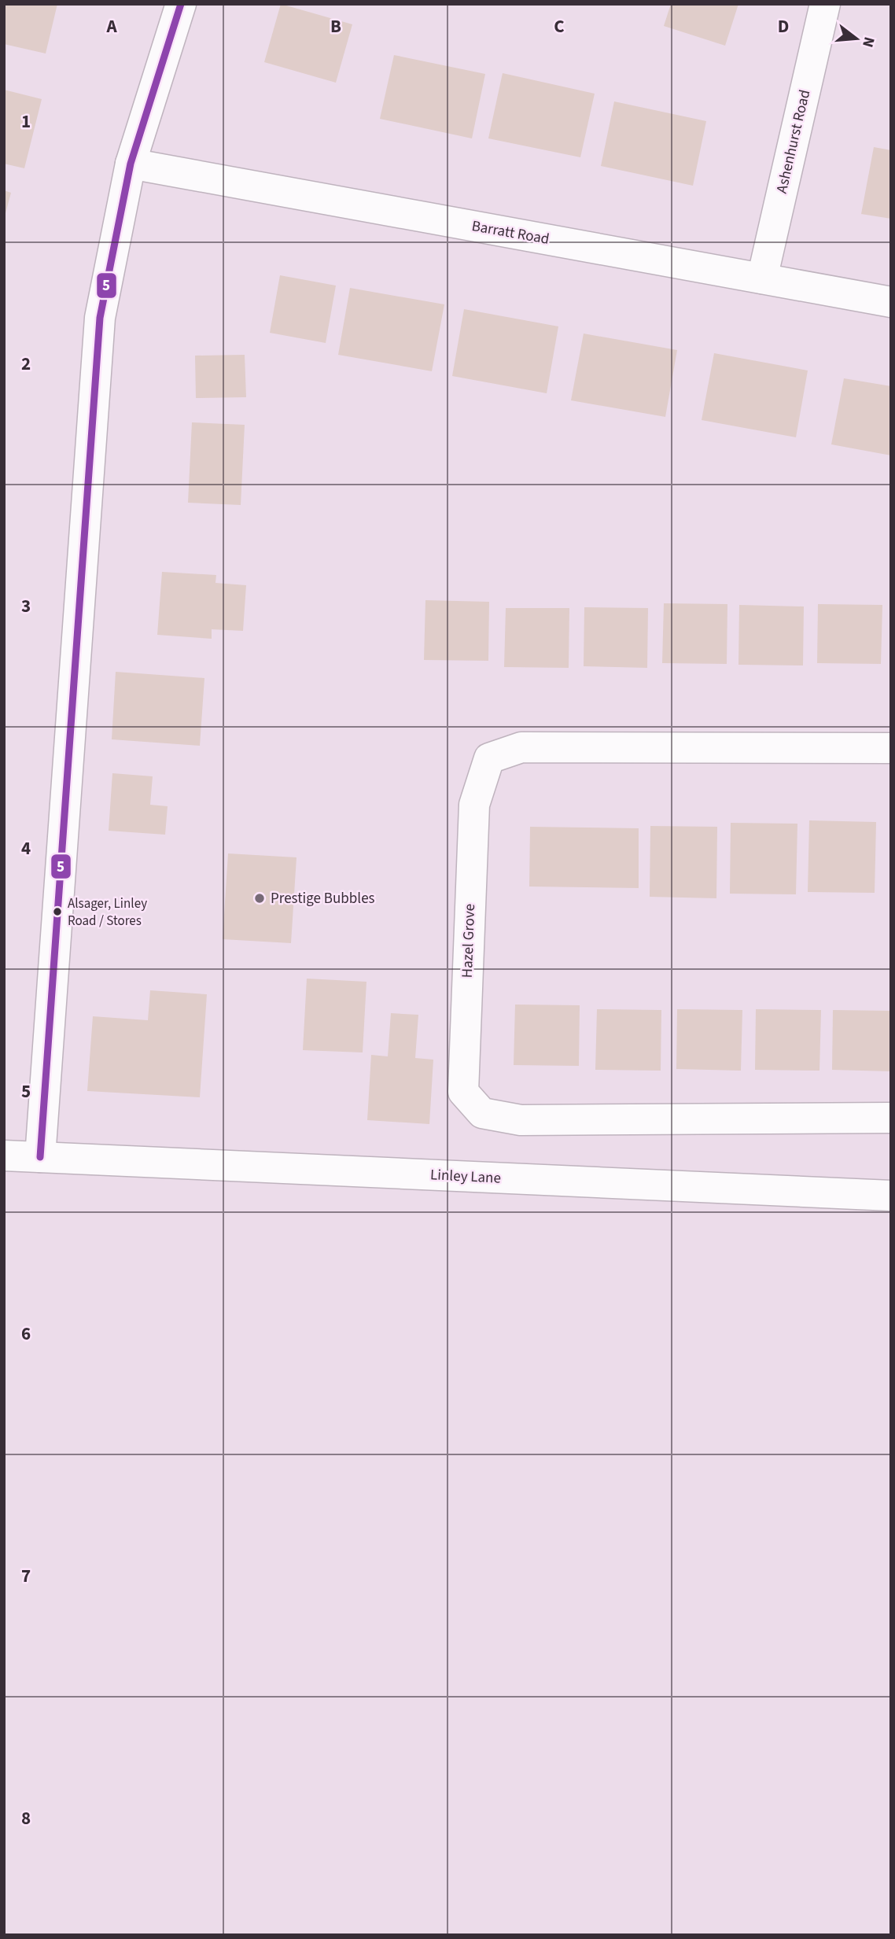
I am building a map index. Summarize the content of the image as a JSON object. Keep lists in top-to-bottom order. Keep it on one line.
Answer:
{"streets":{"street":["Ashenhurst Road","Barratt Road","Hazel Grove","Linley Lane"]},"crossings":[["Ashenhurst Road","Barratt Road"]],"places":["Prestige Bubbles","Alsager, Linley Road / Stores"],"lines":["transit line 5"],"north":"right","grid":{"columns":["A","B","C","D"],"rows":["1","2","3","4","5","6","7","8"]}}
